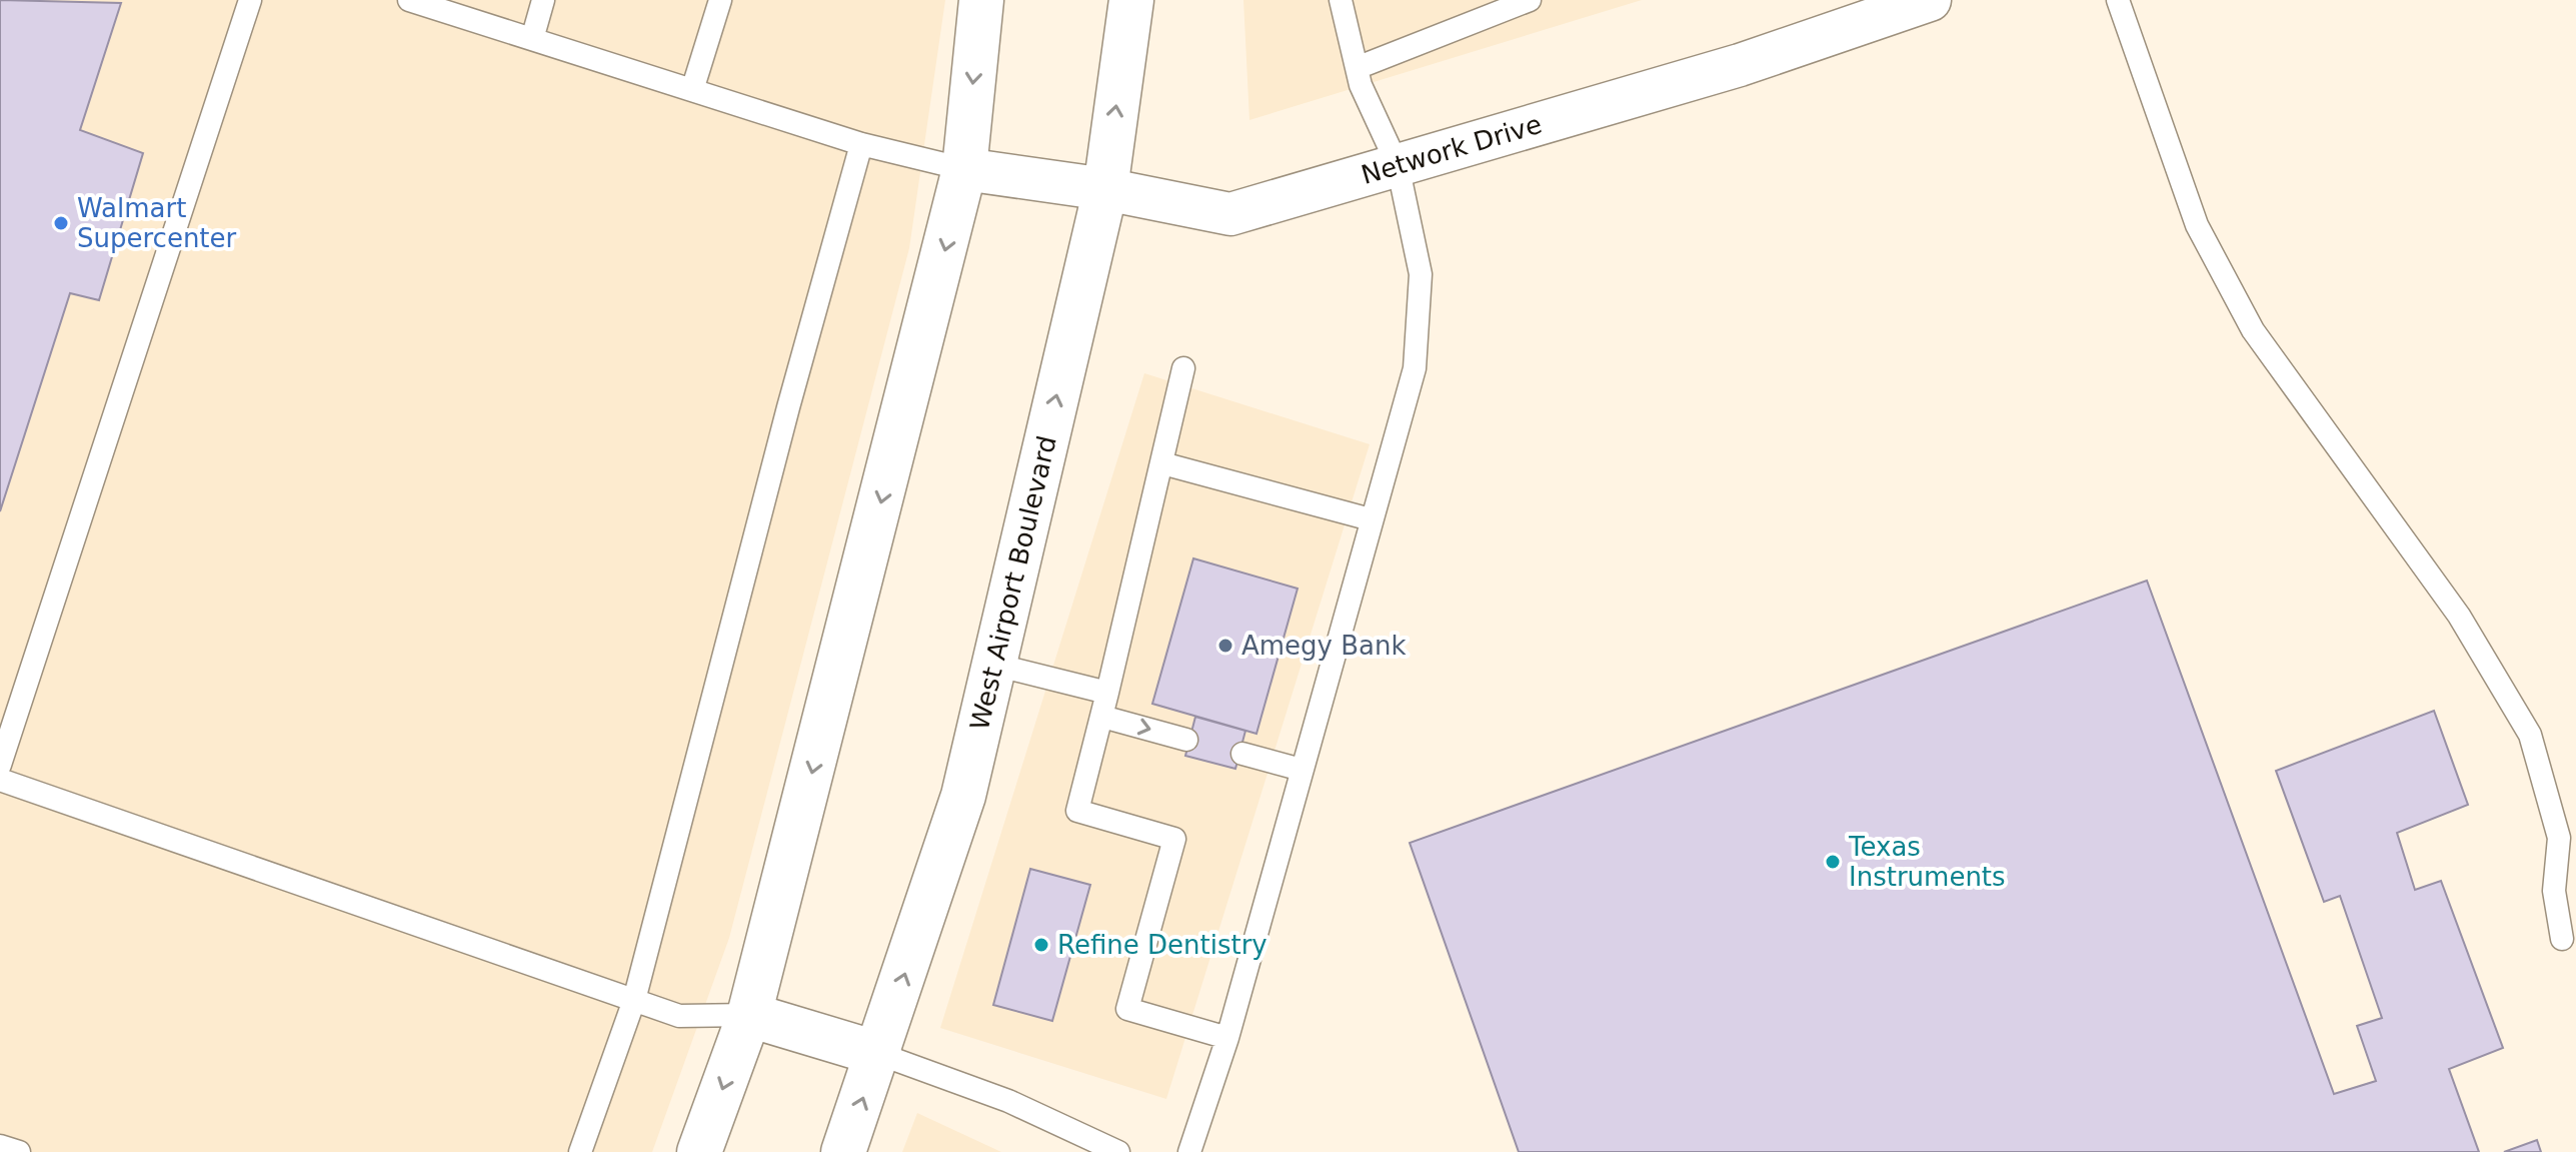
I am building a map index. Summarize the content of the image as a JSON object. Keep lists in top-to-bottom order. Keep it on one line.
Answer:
{"streets":{"main road":["West Airport Boulevard"],"street":["Network Drive"]},"crossings":[["Network Drive","West Airport Boulevard"]],"places":["Walmart Supercenter","Amegy Bank","Texas Instruments","Refine Dentistry"]}
